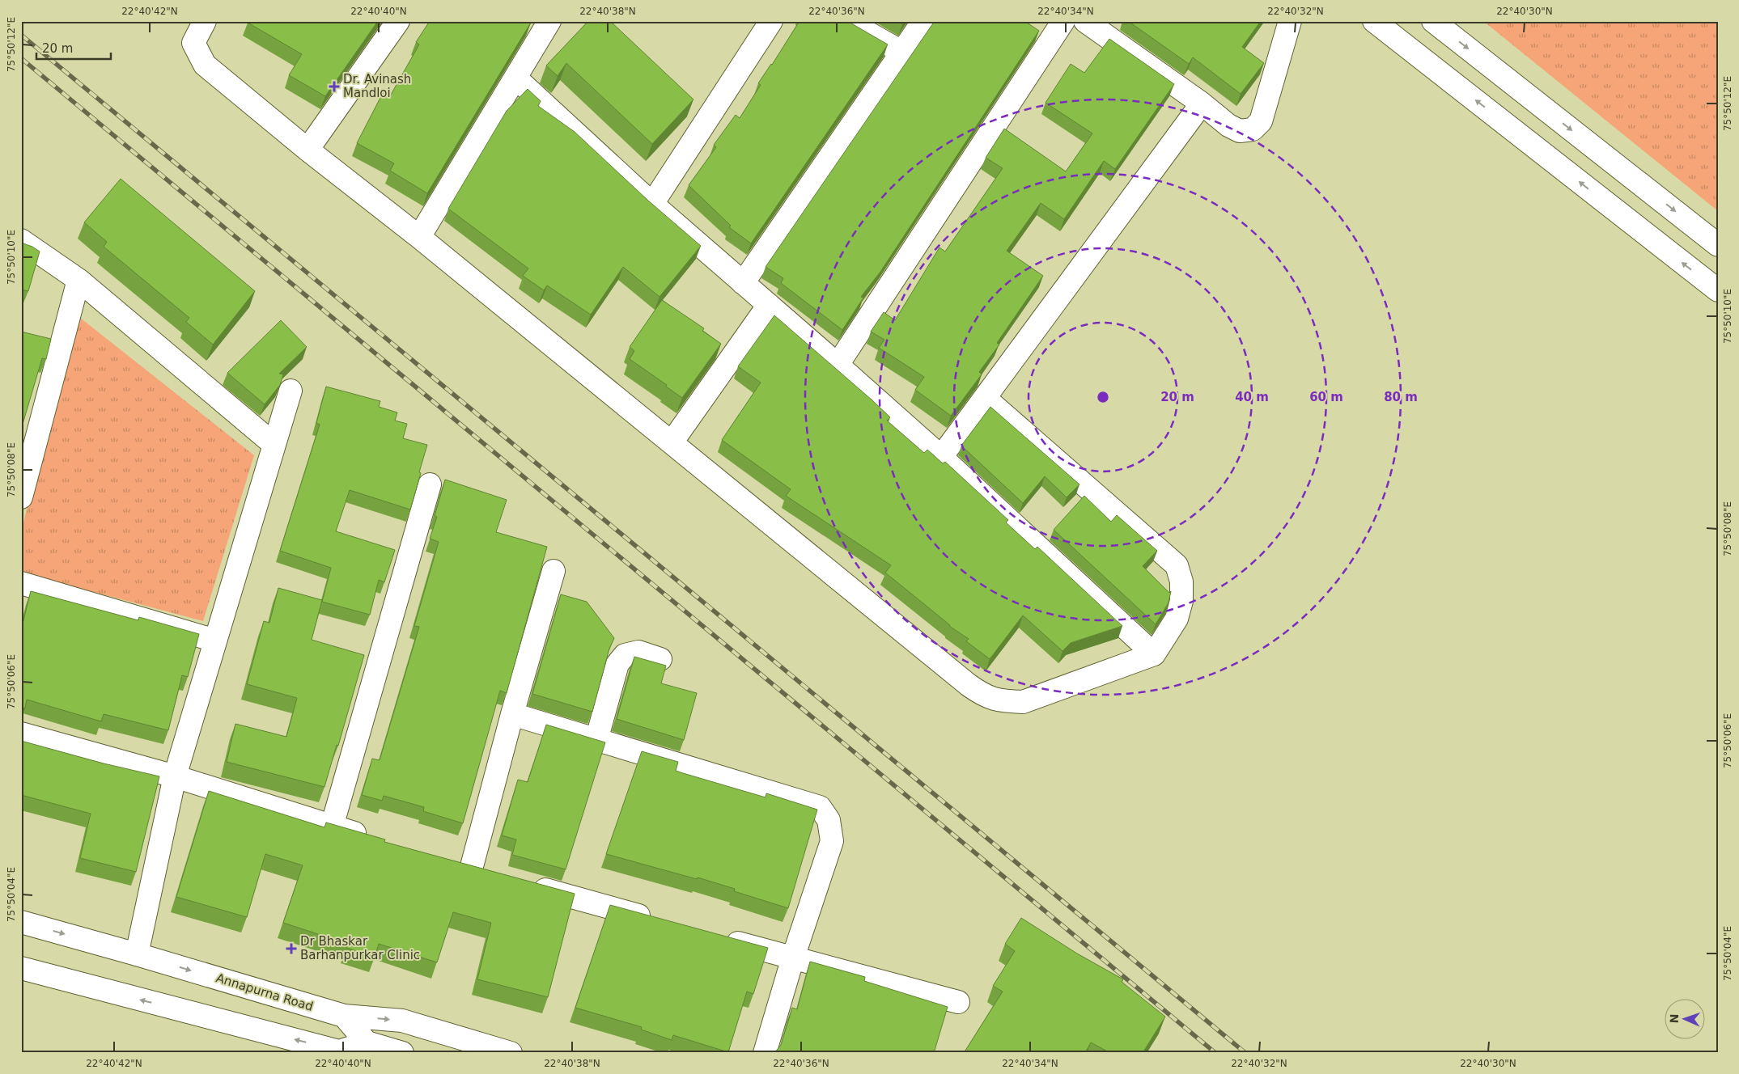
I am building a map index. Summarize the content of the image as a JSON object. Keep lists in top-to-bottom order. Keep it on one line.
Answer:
{"streets":{"street":["Annapurna Road"]},"places":{"health":["Dr. Avinash Mandloi","Dr Bhaskar Barhanpurkar Clinic"]},"scale_bar":"20 m","north":"left","coordinates":["22°40'42\"N","22°40'40\"N","22°40'38\"N","22°40'36\"N","22°40'34\"N","22°40'32\"N","22°40'30\"N","75°50'12\"E","75°50'10\"E","75°50'08\"E","75°50'06\"E","75°50'04\"E"],"rings":["20 m","40 m","60 m","80 m"]}
